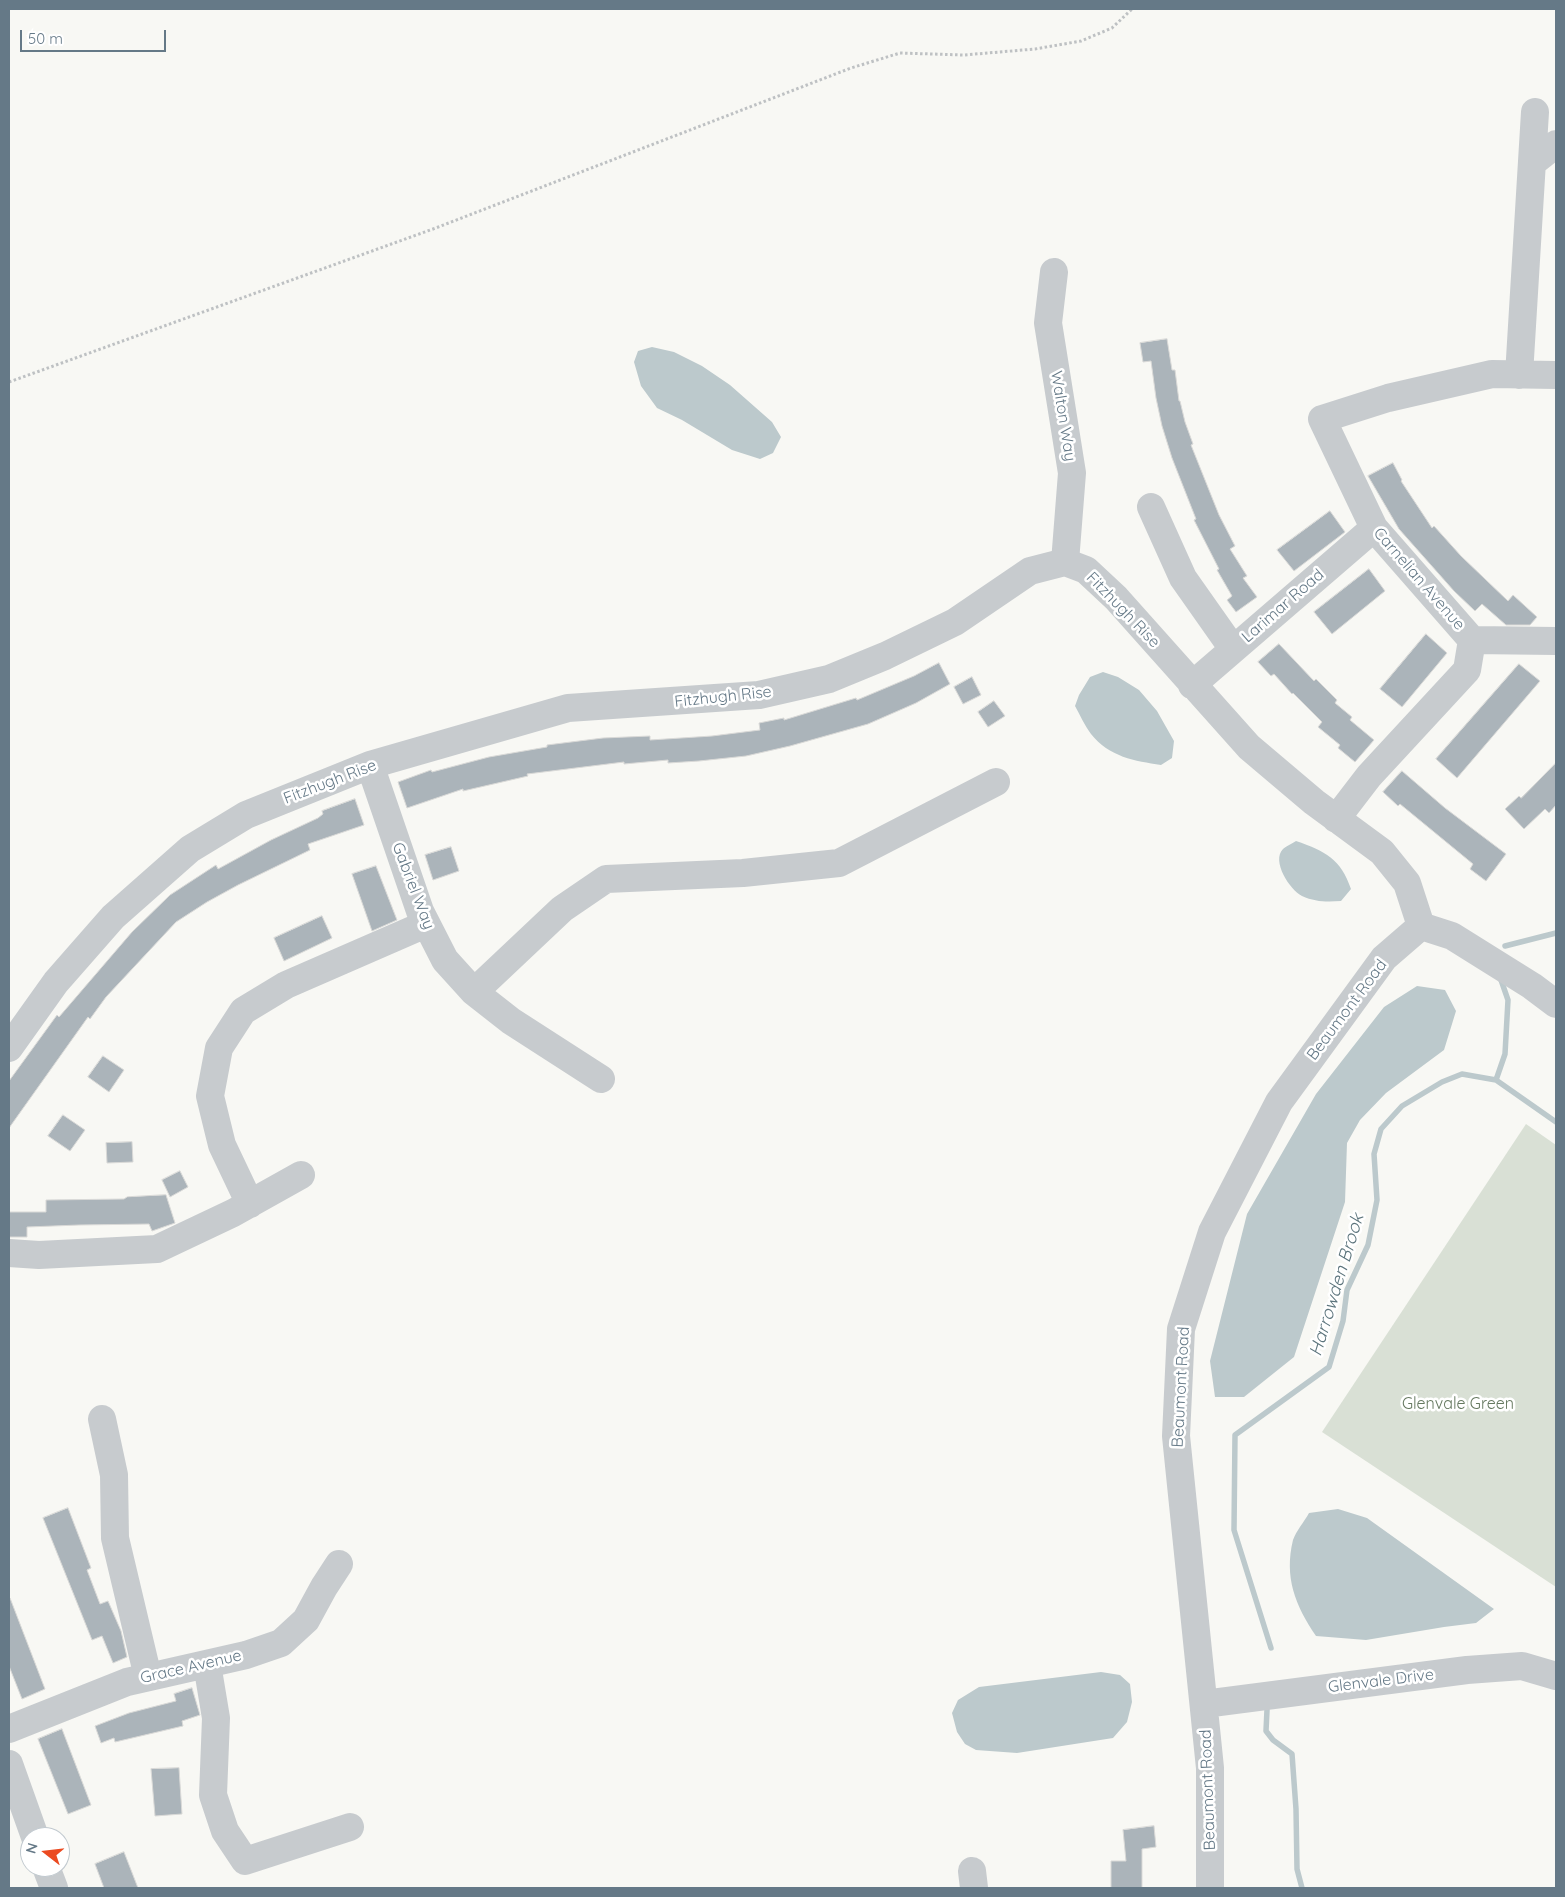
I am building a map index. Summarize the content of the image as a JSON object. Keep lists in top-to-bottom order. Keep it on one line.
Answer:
{"streets":{"street":["Walton Way","Carnelian Avenue","Larimar Road","Fitzhugh Rise","Gabriel Way","Beaumont Road","Grace Avenue","Glenvale Drive"]},"crossings":[["Walton Way","Fitzhugh Rise"],["Carnelian Avenue","Larimar Road"],["Carnelian Avenue","Fitzhugh Rise"],["Larimar Road","Fitzhugh Rise"],["Fitzhugh Rise","Gabriel Way"],["Fitzhugh Rise","Beaumont Road"],["Beaumont Road","Glenvale Drive"]],"water":["Harrowden Brook"],"parks":["Glenvale Green"],"scale_bar":"50 m","north":"left"}
